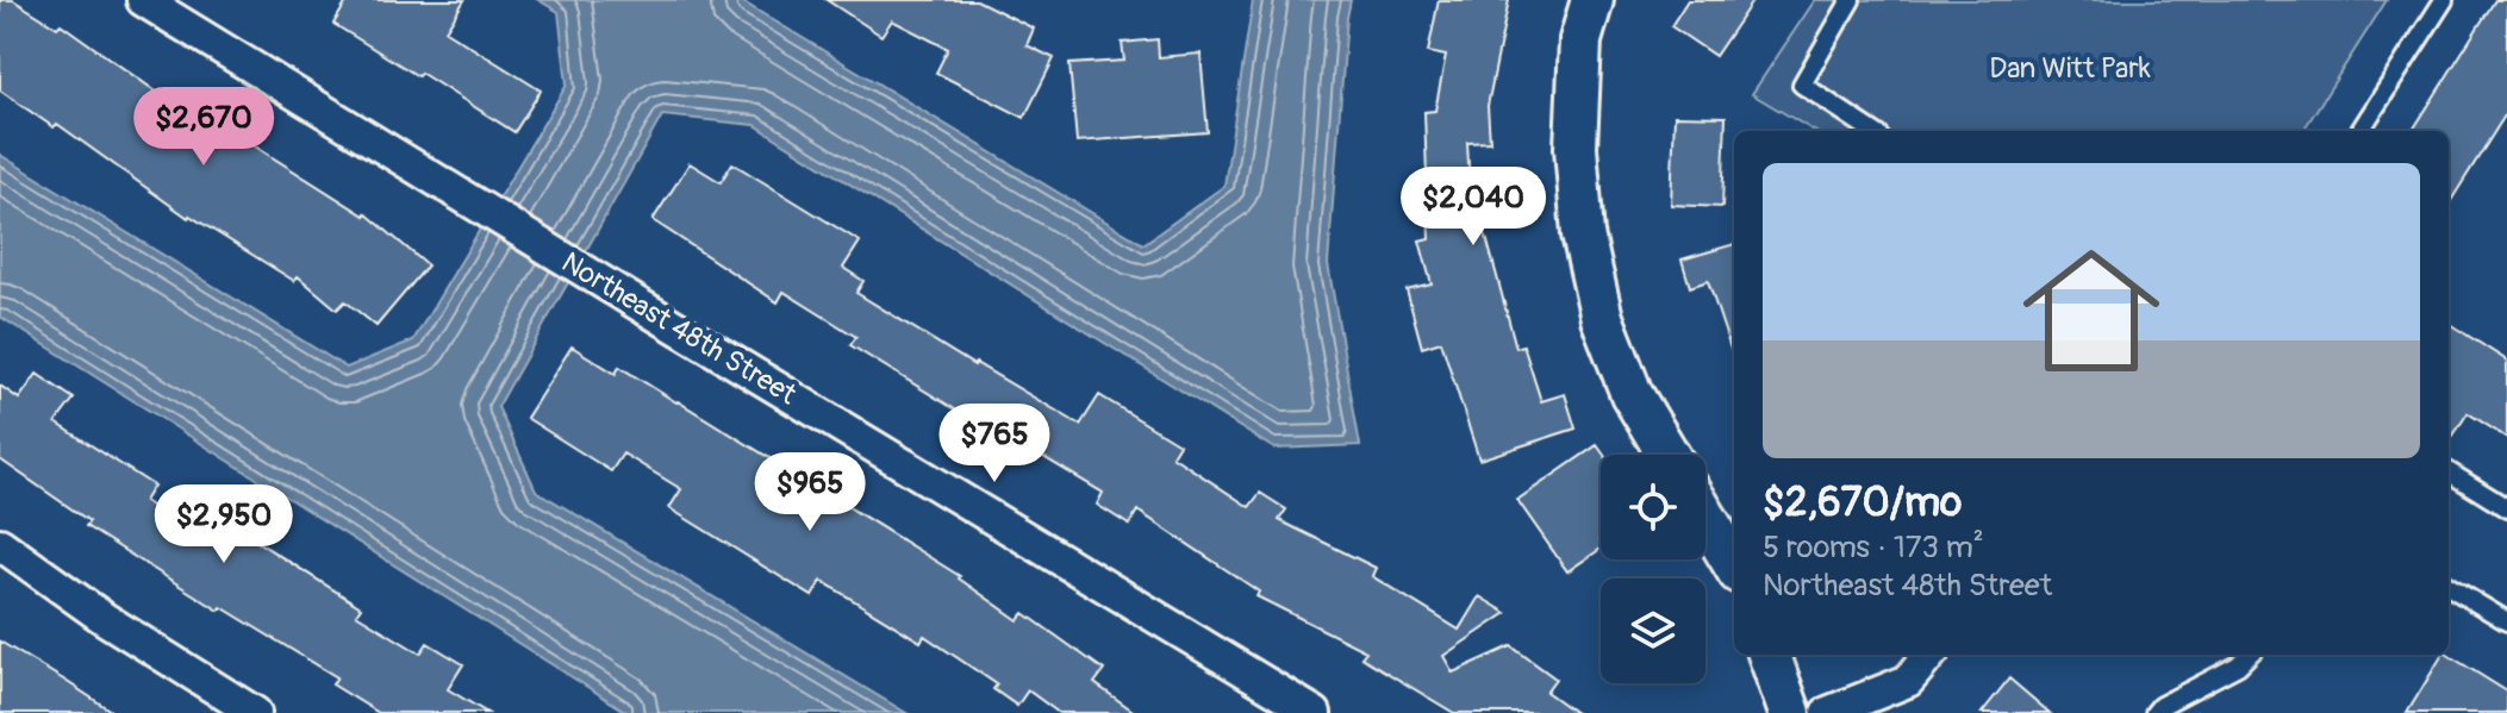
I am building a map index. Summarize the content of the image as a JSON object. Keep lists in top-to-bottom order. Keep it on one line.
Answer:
{"streets":{"street":["Northeast 48th Street"]},"parks":["Dan Witt Park"],"page":{"price":["$2,670","$2,040","$765","$965","$2,950"],"list":[{"name":"$2,670/mo","note":"5 rooms · 173 m² · Northeast 48th Street"}]}}
